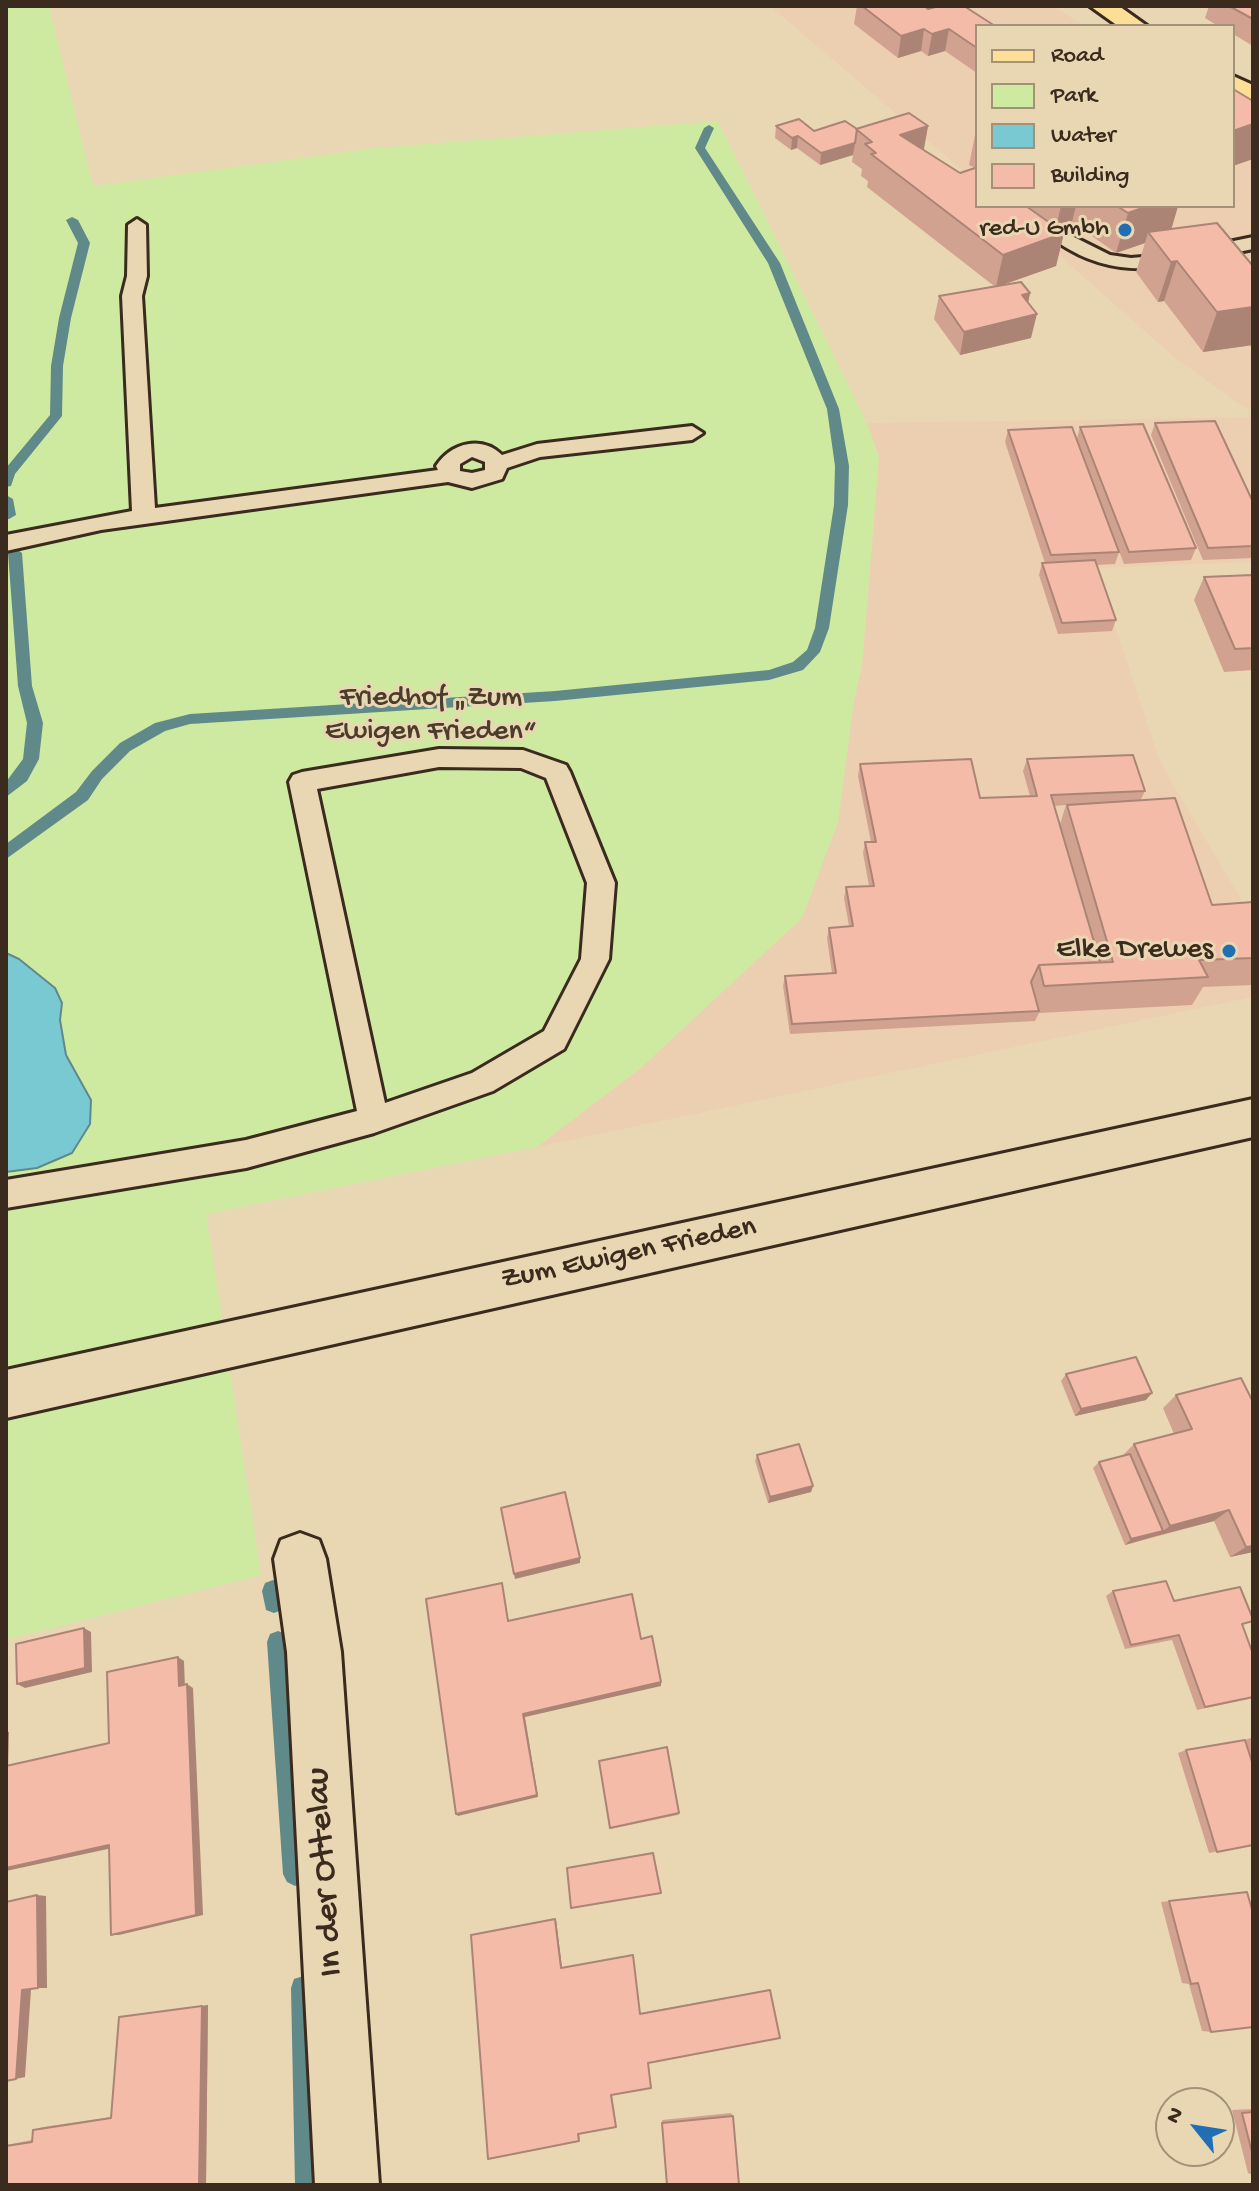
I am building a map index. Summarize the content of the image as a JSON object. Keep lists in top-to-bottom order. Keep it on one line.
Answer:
{"streets":{"street":["Zum Ewigen Frieden","In der Ottelau"]},"parks":["Friedhof „Zum Ewigen Frieden“"],"places":["red-U Gmbh","Elke Drewes"],"legend":["Road","Park","Water","Building"],"north":"top left"}
